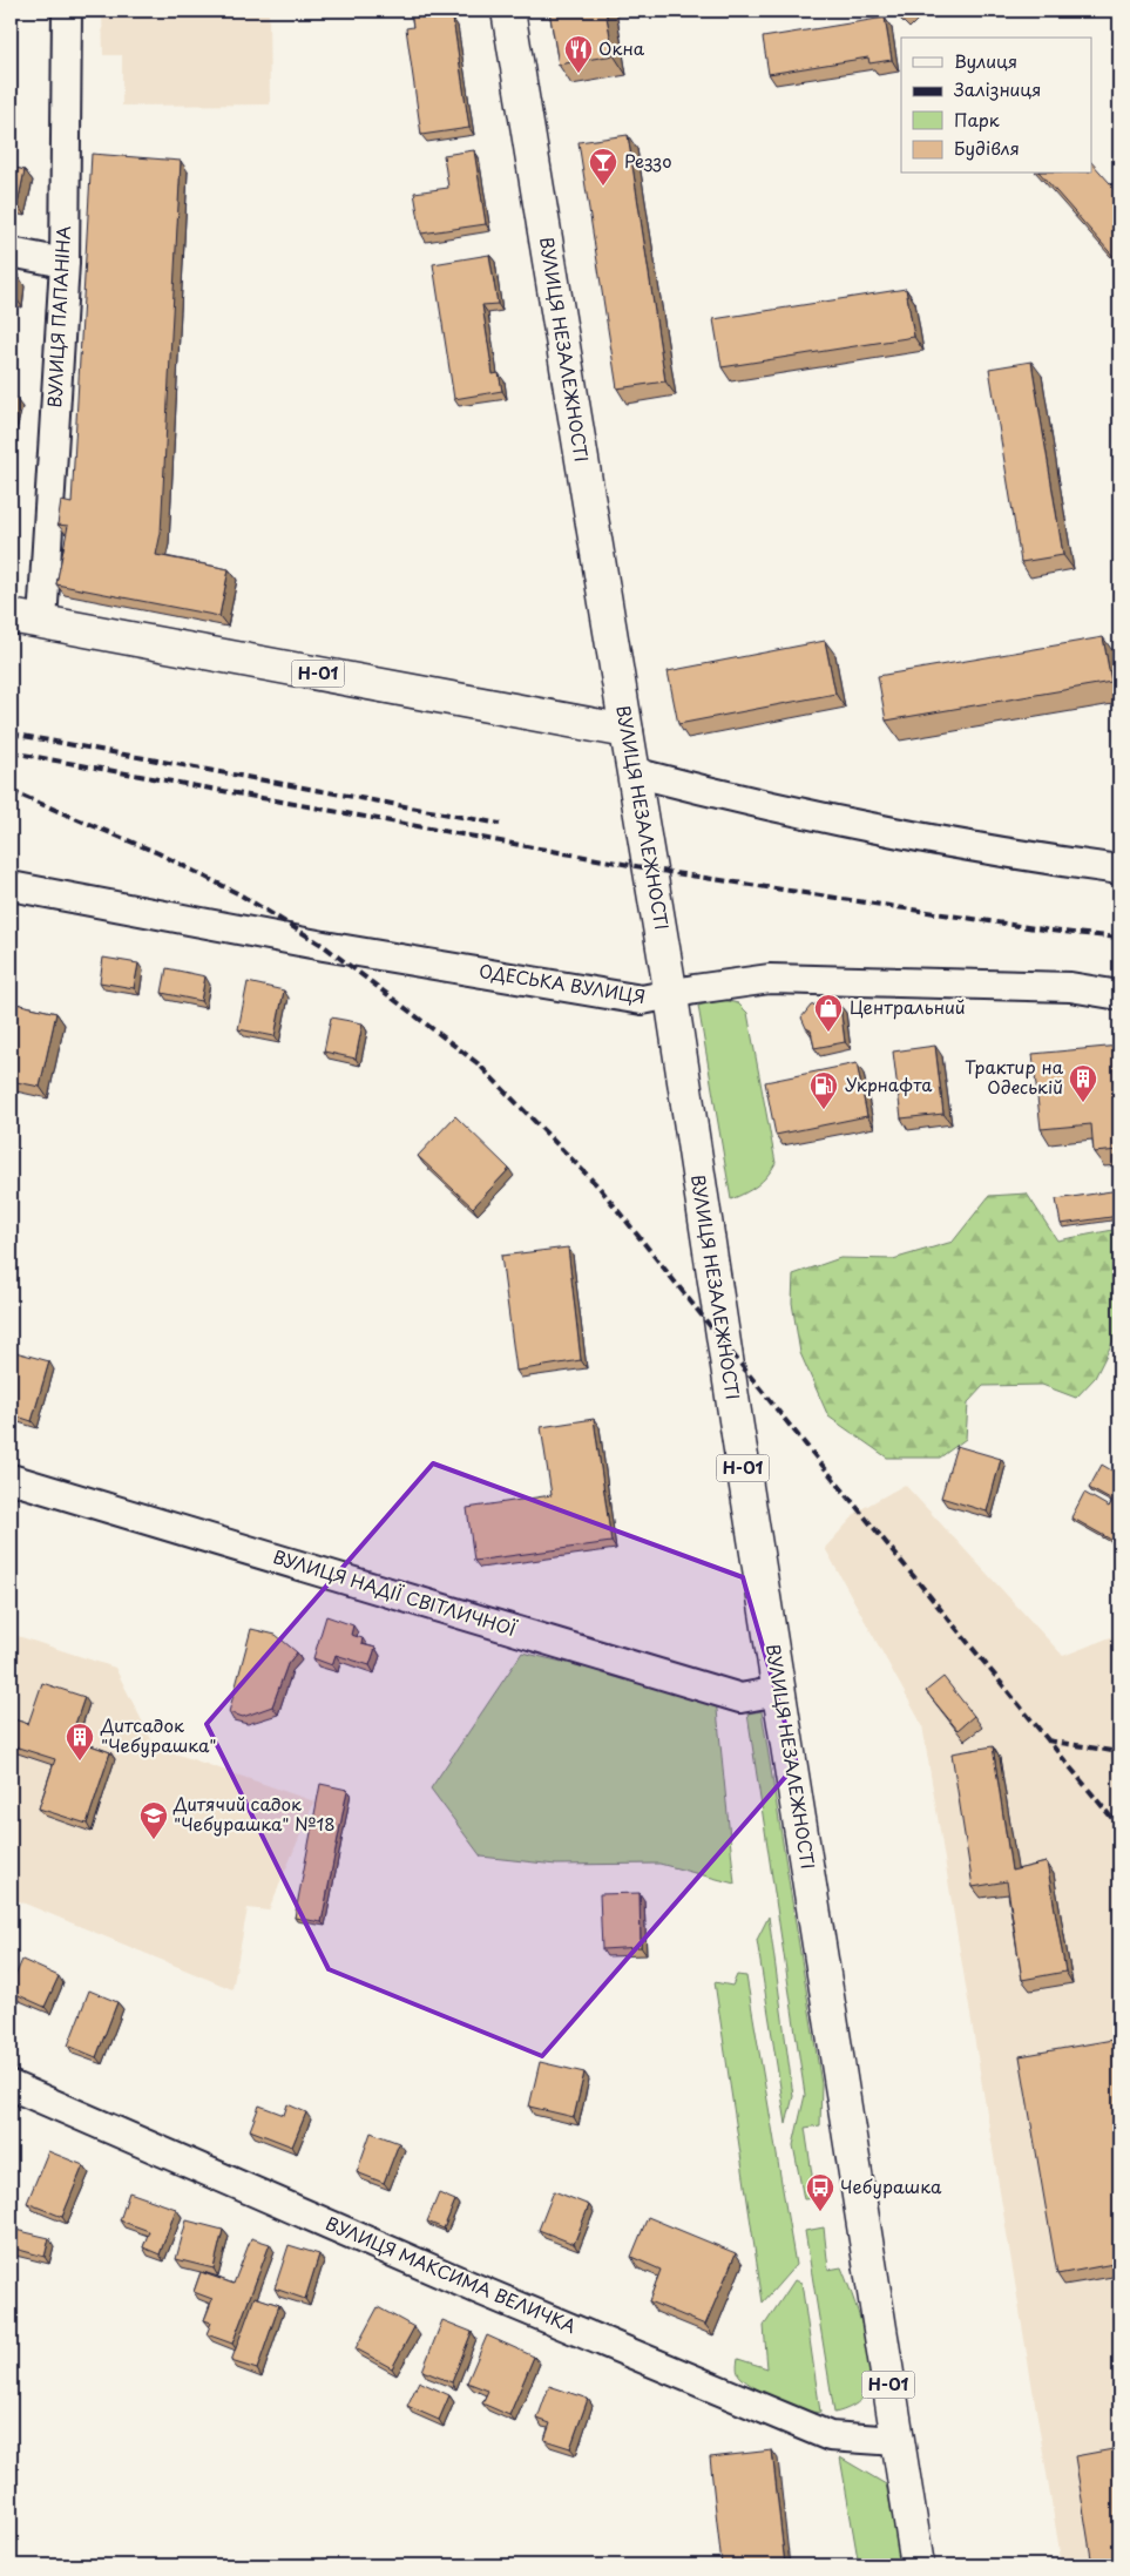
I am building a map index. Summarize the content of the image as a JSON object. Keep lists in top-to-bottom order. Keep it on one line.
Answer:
{"streets":{"main road":["ВУЛИЦЯ НЕЗАЛЕЖНОСТІ","Н-01"],"street":["ВУЛИЦЯ ПАПАНІНА","ОДЕСЬКА ВУЛИЦЯ","ВУЛИЦЯ НАДІЇ СВІТЛИЧНОЇ","ВУЛИЦЯ МАКСИМА ВЕЛИЧКА"]},"crossings":[["ВУЛИЦЯ ПАПАНІНА","Н-01"],["ВУЛИЦЯ НЕЗАЛЕЖНОСТІ","Н-01"],["ВУЛИЦЯ НЕЗАЛЕЖНОСТІ","ОДЕСЬКА ВУЛИЦЯ"],["ВУЛИЦЯ НЕЗАЛЕЖНОСТІ","ВУЛИЦЯ НАДІЇ СВІТЛИЧНОЇ"],["ВУЛИЦЯ НЕЗАЛЕЖНОСТІ","ВУЛИЦЯ МАКСИМА ВЕЛИЧКА"]],"places":{"restaurant":["Окна"],"bar":["Реззо"],"shop":["Центральний"],"building":["Трактир на Одеській","Дитсадок \"Чебурашка\""],"fuel station":["Укрнафта"],"school or university":["Дитячий садок \"Чебурашка\" №18"],"bus stop":["Чебурашка"]},"legend":["Вулиця","Залізниця","Парк","Будівля"]}
